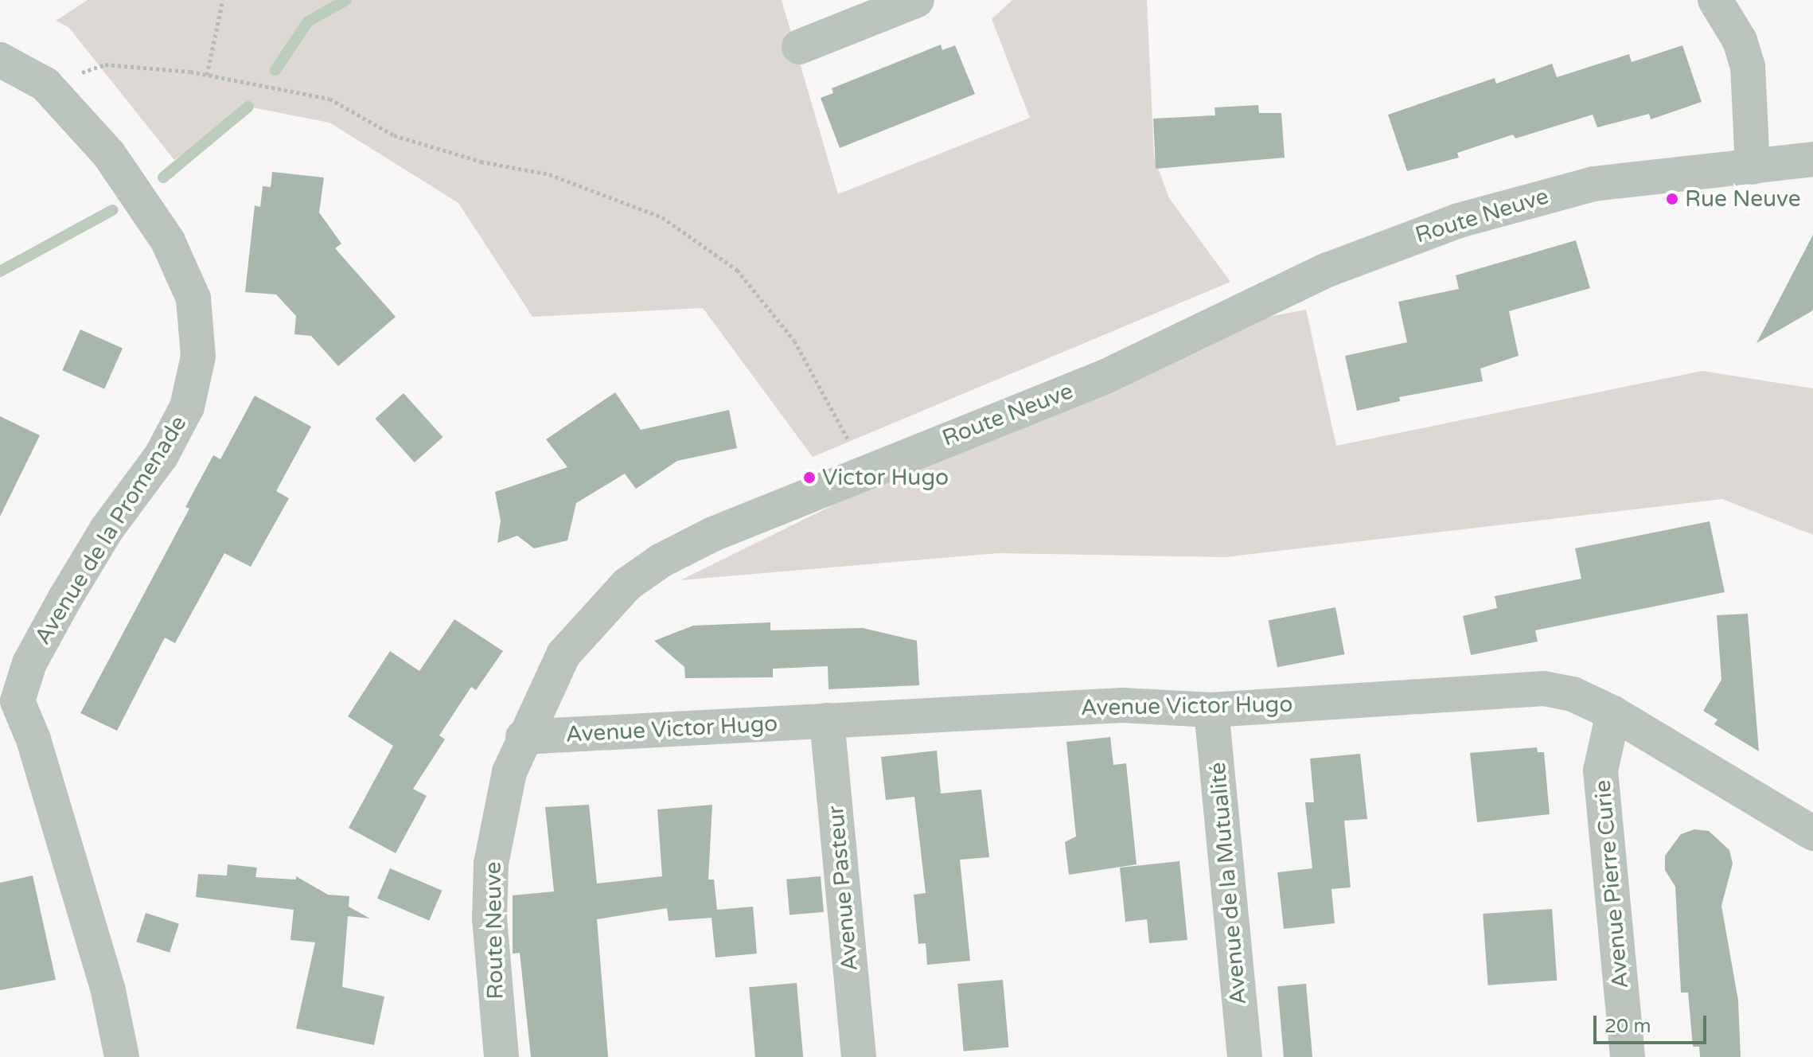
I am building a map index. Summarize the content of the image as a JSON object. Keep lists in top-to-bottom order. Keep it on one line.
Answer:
{"streets":{"street":["Route Neuve","Avenue de la Promenade","Avenue Victor Hugo","Avenue de la Mutualité","Avenue Pierre Curie","Avenue Pasteur"]},"crossings":[["Route Neuve","Avenue Victor Hugo"],["Avenue Victor Hugo","Avenue de la Mutualité"],["Avenue Victor Hugo","Avenue Pierre Curie"],["Avenue Victor Hugo","Avenue Pasteur"]],"places":["Rue Neuve","Victor Hugo"],"scale_bar":"20 m"}
